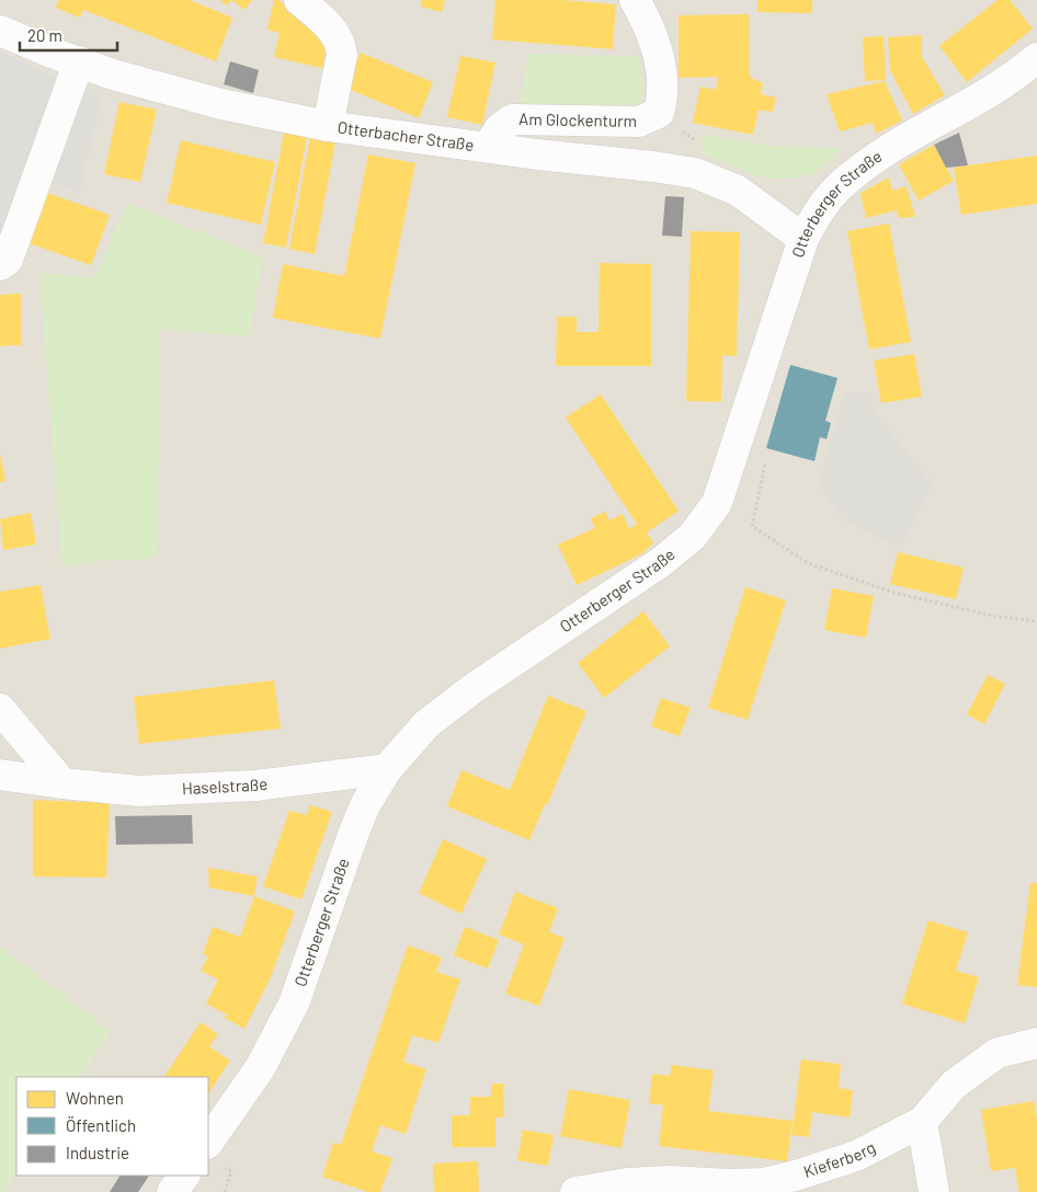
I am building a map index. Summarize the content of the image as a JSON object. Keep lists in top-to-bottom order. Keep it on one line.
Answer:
{"streets":{"street":["Am Glockenturm","Otterbacher Straße","Otterberger Straße","Haselstraße","Kieferberg"]},"crossings":[["Am Glockenturm","Otterbacher Straße"],["Otterbacher Straße","Otterberger Straße"],["Otterberger Straße","Haselstraße"]],"legend":["Wohnen","Öffentlich","Industrie"],"scale_bar":"20 m"}
